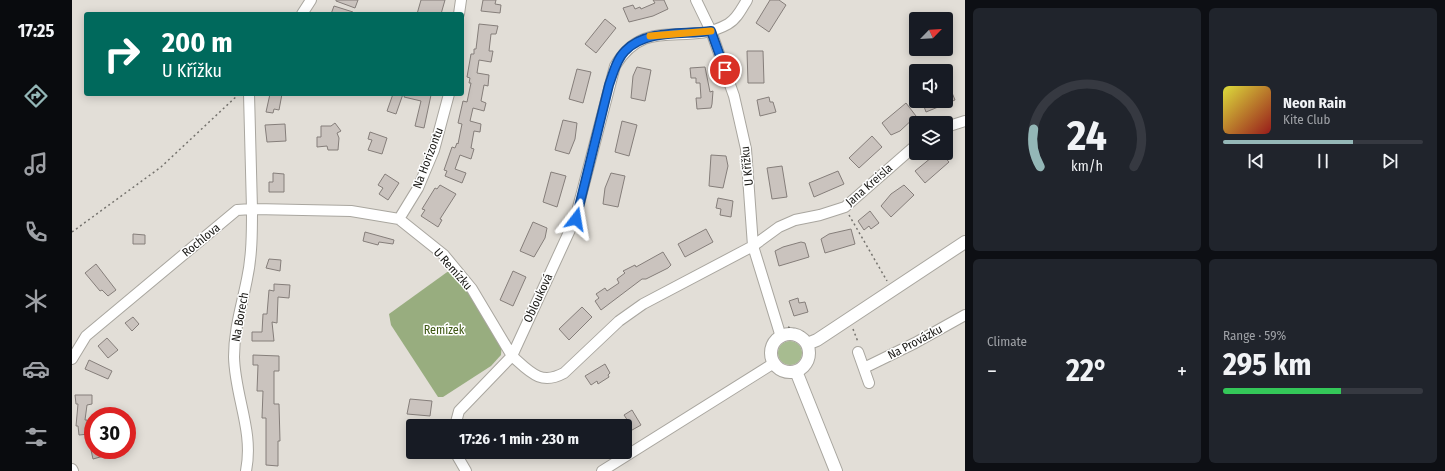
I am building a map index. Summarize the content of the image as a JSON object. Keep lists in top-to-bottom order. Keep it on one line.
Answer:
{"streets":{"street":["Na Horizontu","U Křížku","Jana Kreisla","Rochlova","U Remízku","Oblouková","Na Borech","Na Provázku"]},"crossings":[["Na Horizontu","U Remízku"],["U Křížku","Jana Kreisla"],["U Křížku","Oblouková"],["Rochlova","U Remízku"],["Rochlova","Na Borech"],["U Remízku","Oblouková"],["U Remízku","Na Borech"]],"parks":["Remízek"],"north":"top right","page":{"tabs":"17:25","turn":["200 m","U Křížku"],"song":["Neon Rain","Kite Club"],"tile":["Climate",["Range · 59%","295 km"]],"heat":["−","22°","+"],"limit":"30","trip":"17:26 · 1 min · 230 m","gauge":["24","km/h"]}}
